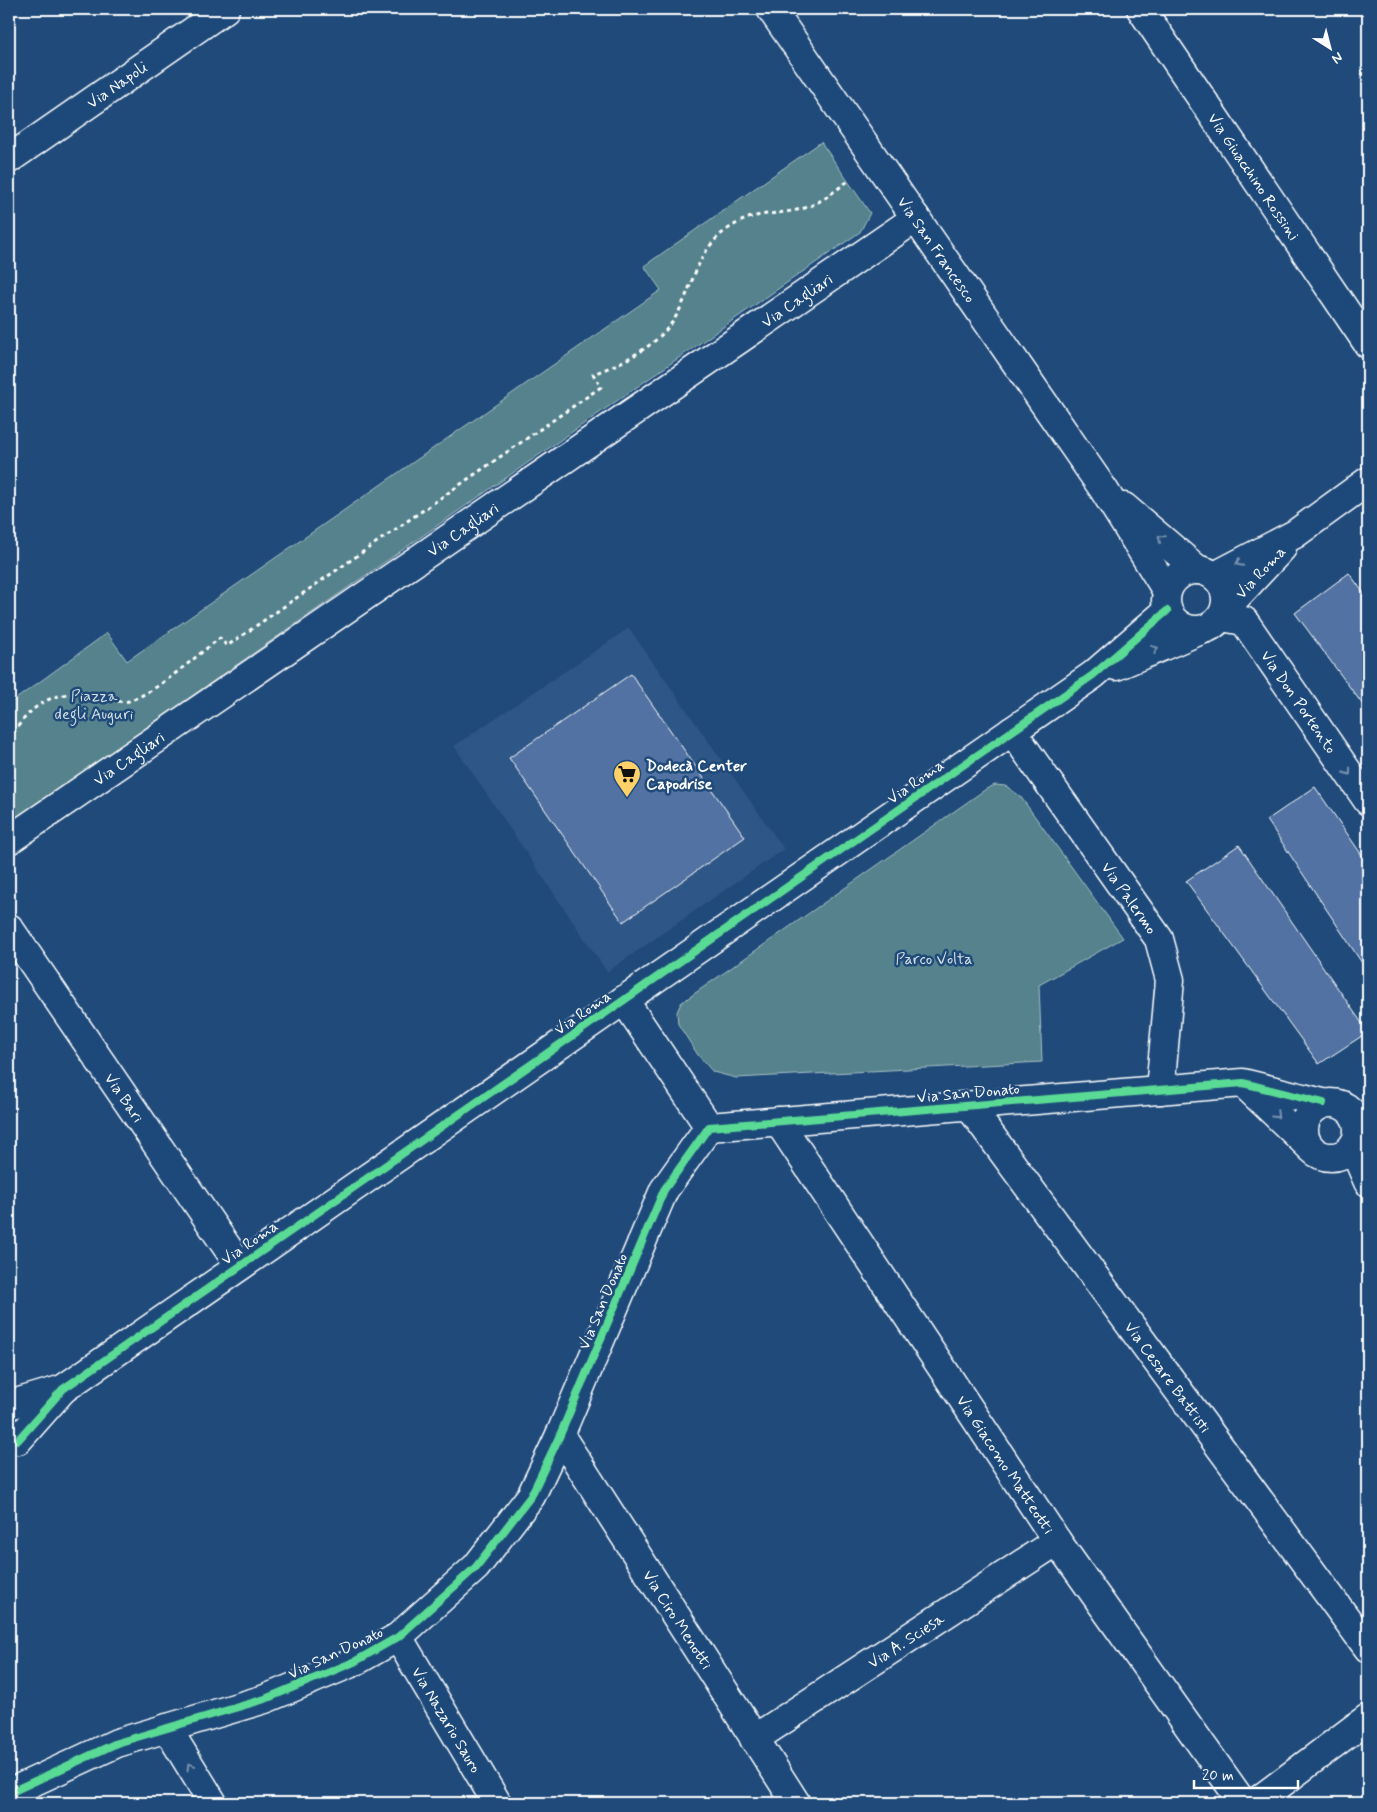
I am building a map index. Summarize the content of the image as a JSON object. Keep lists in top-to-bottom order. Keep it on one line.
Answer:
{"streets":{"street":["Via Napoli","Via Giuacchino Rossini","Via San Francesco","Via Cagliari","Via Roma","Via Don Portento","Via Palermo","Via San Donato","Via Bari","Via Cesare Battisti","Via Giacomo Matteotti","Via Ciro Menotti","Via A. Sciesa","Via Nazario Sauro"]},"crossings":[["Via San Francesco","Via Cagliari"],["Via San Francesco","Via Roma"],["Via San Francesco","Via Don Portento"],["Via Roma","Via Don Portento"],["Via Roma","Via Palermo"],["Via Roma","Via San Donato"],["Via Roma","Via Bari"],["Via Palermo","Via San Donato"],["Via San Donato","Via Cesare Battisti"],["Via San Donato","Via Giacomo Matteotti"],["Via San Donato","Via Ciro Menotti"],["Via San Donato","Via Nazario Sauro"],["Via Giacomo Matteotti","Via A. Sciesa"],["Via Ciro Menotti","Via A. Sciesa"]],"one_way":["Via Don Portento"],"parks":["Piazza degli Auguri","Parco Volta"],"places":{"supermarket":["Dodecà Center Capodrise"]},"scale_bar":"20 m","north":"bottom right"}
